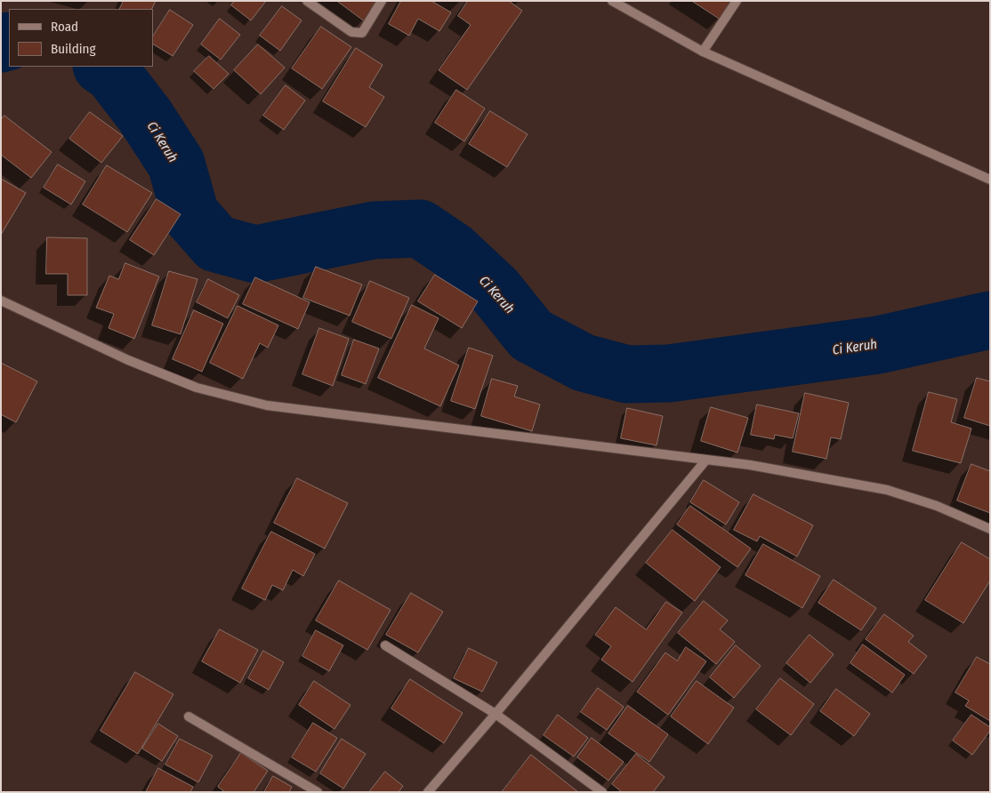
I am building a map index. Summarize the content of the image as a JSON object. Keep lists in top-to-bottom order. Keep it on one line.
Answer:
{"water":["Ci Keruh"],"legend":["Road","Building"]}
